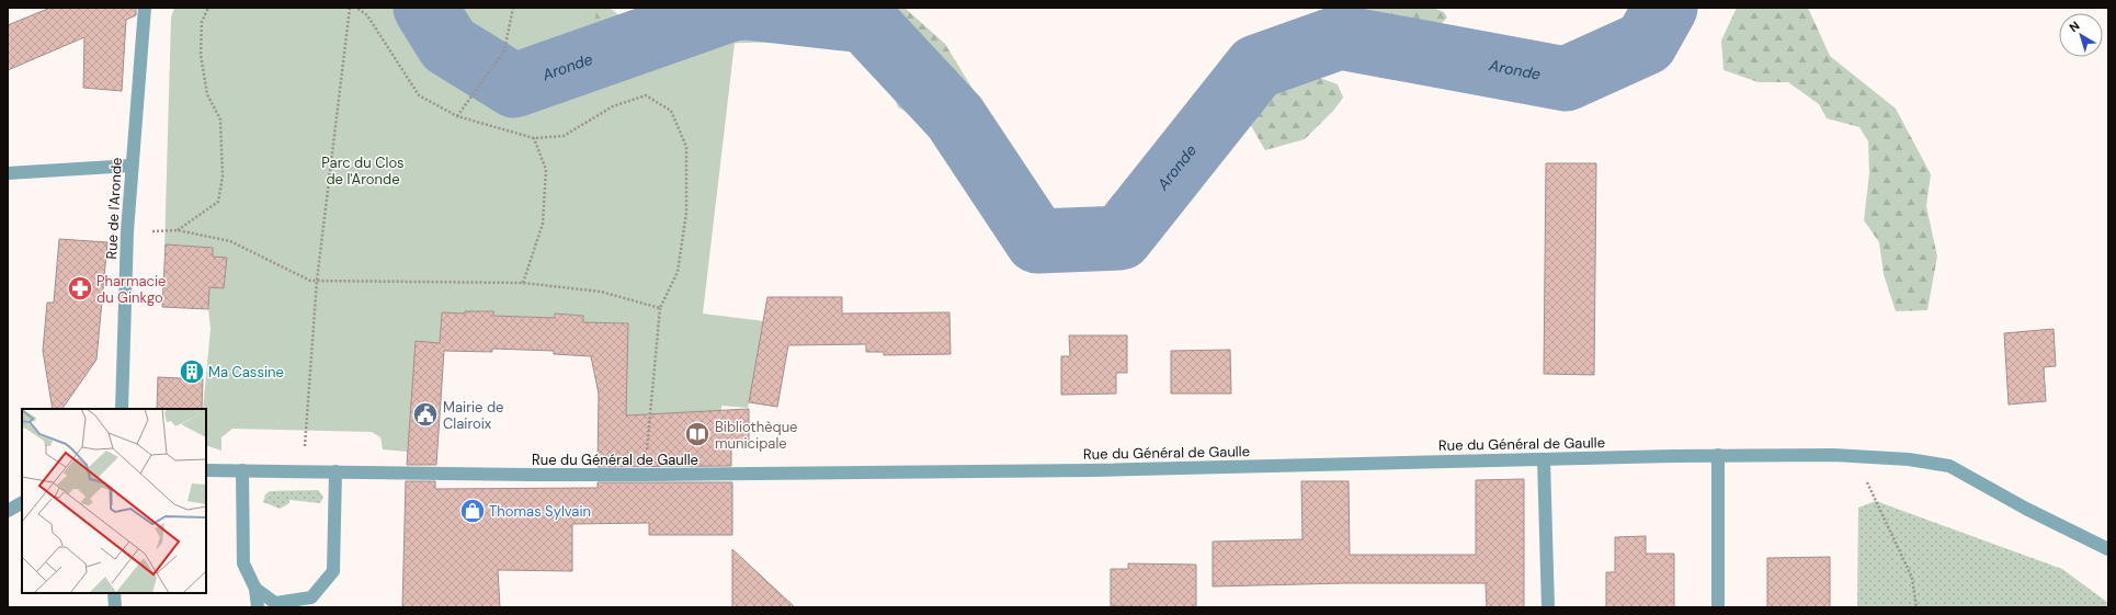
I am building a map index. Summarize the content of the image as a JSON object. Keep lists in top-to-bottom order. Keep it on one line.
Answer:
{"streets":{"street":["Rue de l'Aronde","Rue du Général de Gaulle"]},"water":["Aronde"],"parks":["Parc du Clos de l'Aronde"],"places":{"pharmacy":["Pharmacie du Ginkgo"],"building":["Ma Cassine"],"public building":["Mairie de Clairoix"],"library":["Bibliothèque municipale"],"shop":["Thomas Sylvain"]},"north":"top left"}
